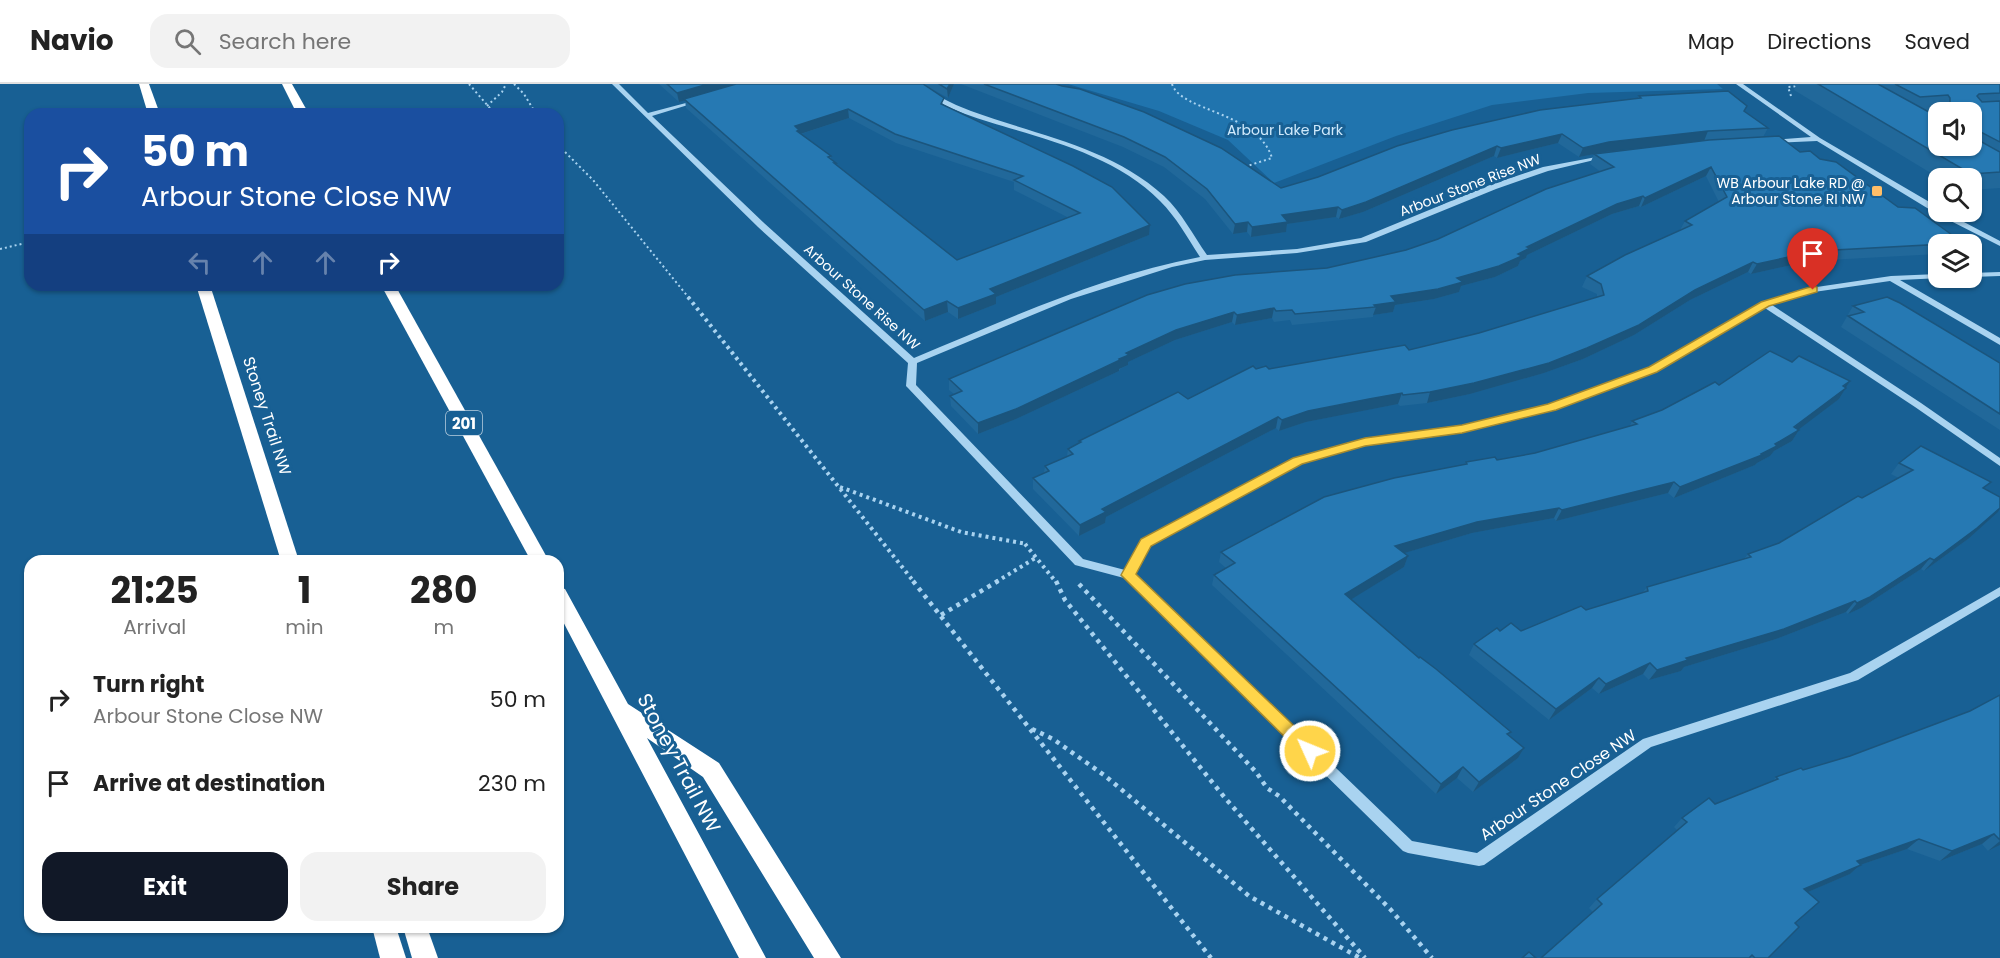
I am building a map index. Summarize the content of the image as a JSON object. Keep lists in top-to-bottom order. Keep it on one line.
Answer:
{"streets":{"highway":["Stoney Trail NW","201"],"street":["Arbour Stone Rise NW","Arbour Stone Close NW"]},"parks":["Arbour Lake Park"],"places":{"transit":["WB Arbour Lake RD @ Arbour Stone RI NW"]},"page":{"header":"Navio","search":"Search here","nav":["Map","Directions","Saved"],"turn":["50 m","Arbour Stone Close NW"],"eta":["21:25","Arrival","1","min","280","m"],"list":[{"name":"Turn right","note":"Arbour Stone Close NW","value":"50 m"},{"name":"Arrive at destination","value":"230 m"}],"buttons":["Exit","Share"]}}
